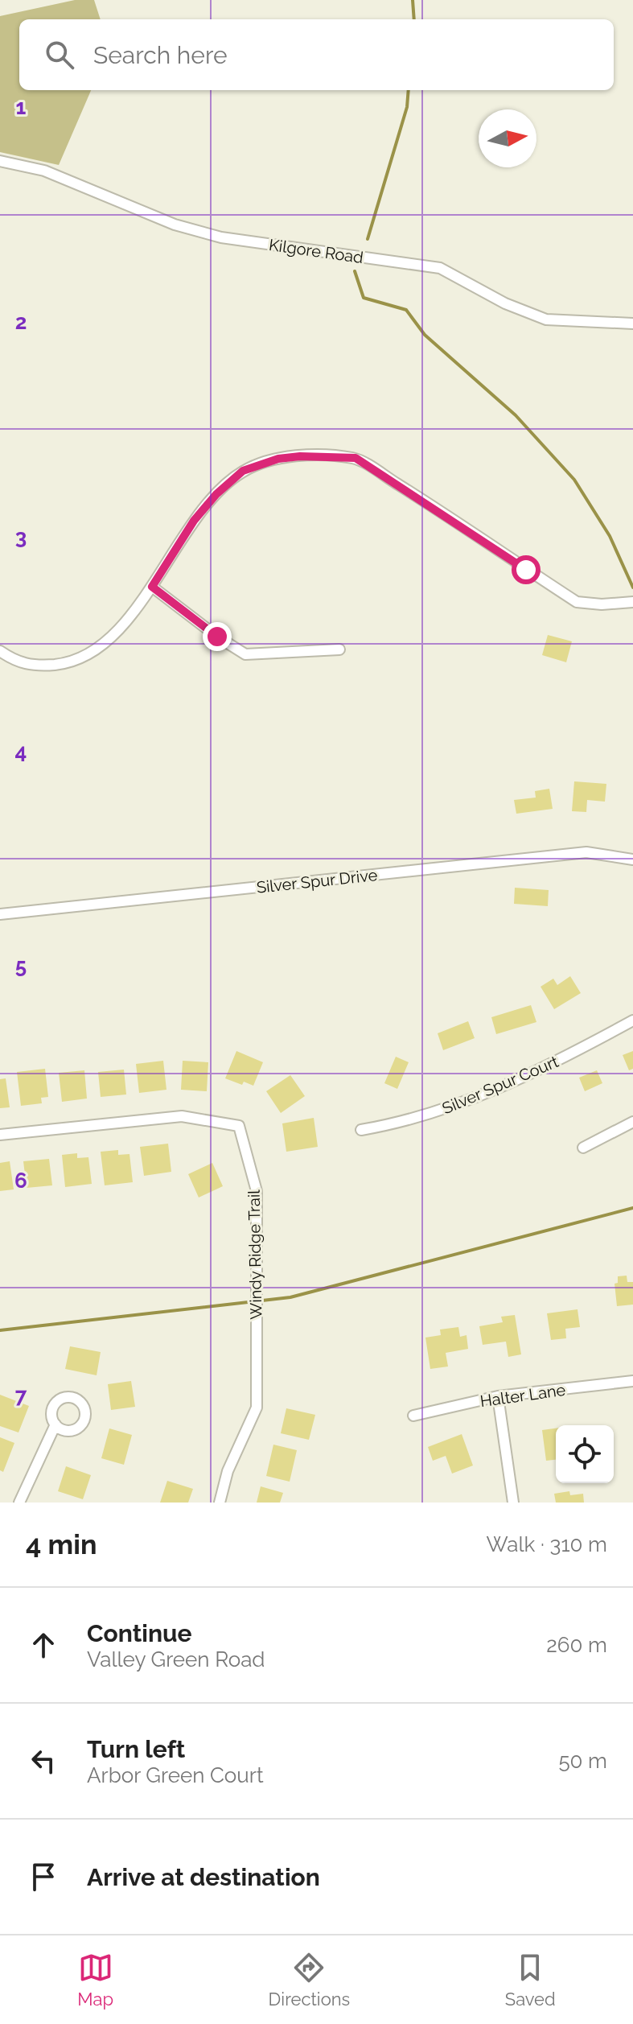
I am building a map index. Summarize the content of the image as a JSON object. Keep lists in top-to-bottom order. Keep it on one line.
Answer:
{"streets":{"street":["Kilgore Road","Silver Spur Drive","Silver Spur Court","Windy Ridge Trail","Halter Lane"]},"north":"right","page":{"search":"Search here","heading":["4 min","Walk · 310 m"],"list":[["Continue","Valley Green Road","260 m"],["Turn left","Arbor Green Court","50 m"],"Arrive at destination"],"nav":["Map","Directions","Saved"]},"grid":{"rows":["1","2","3","4","5","6","7"]}}
